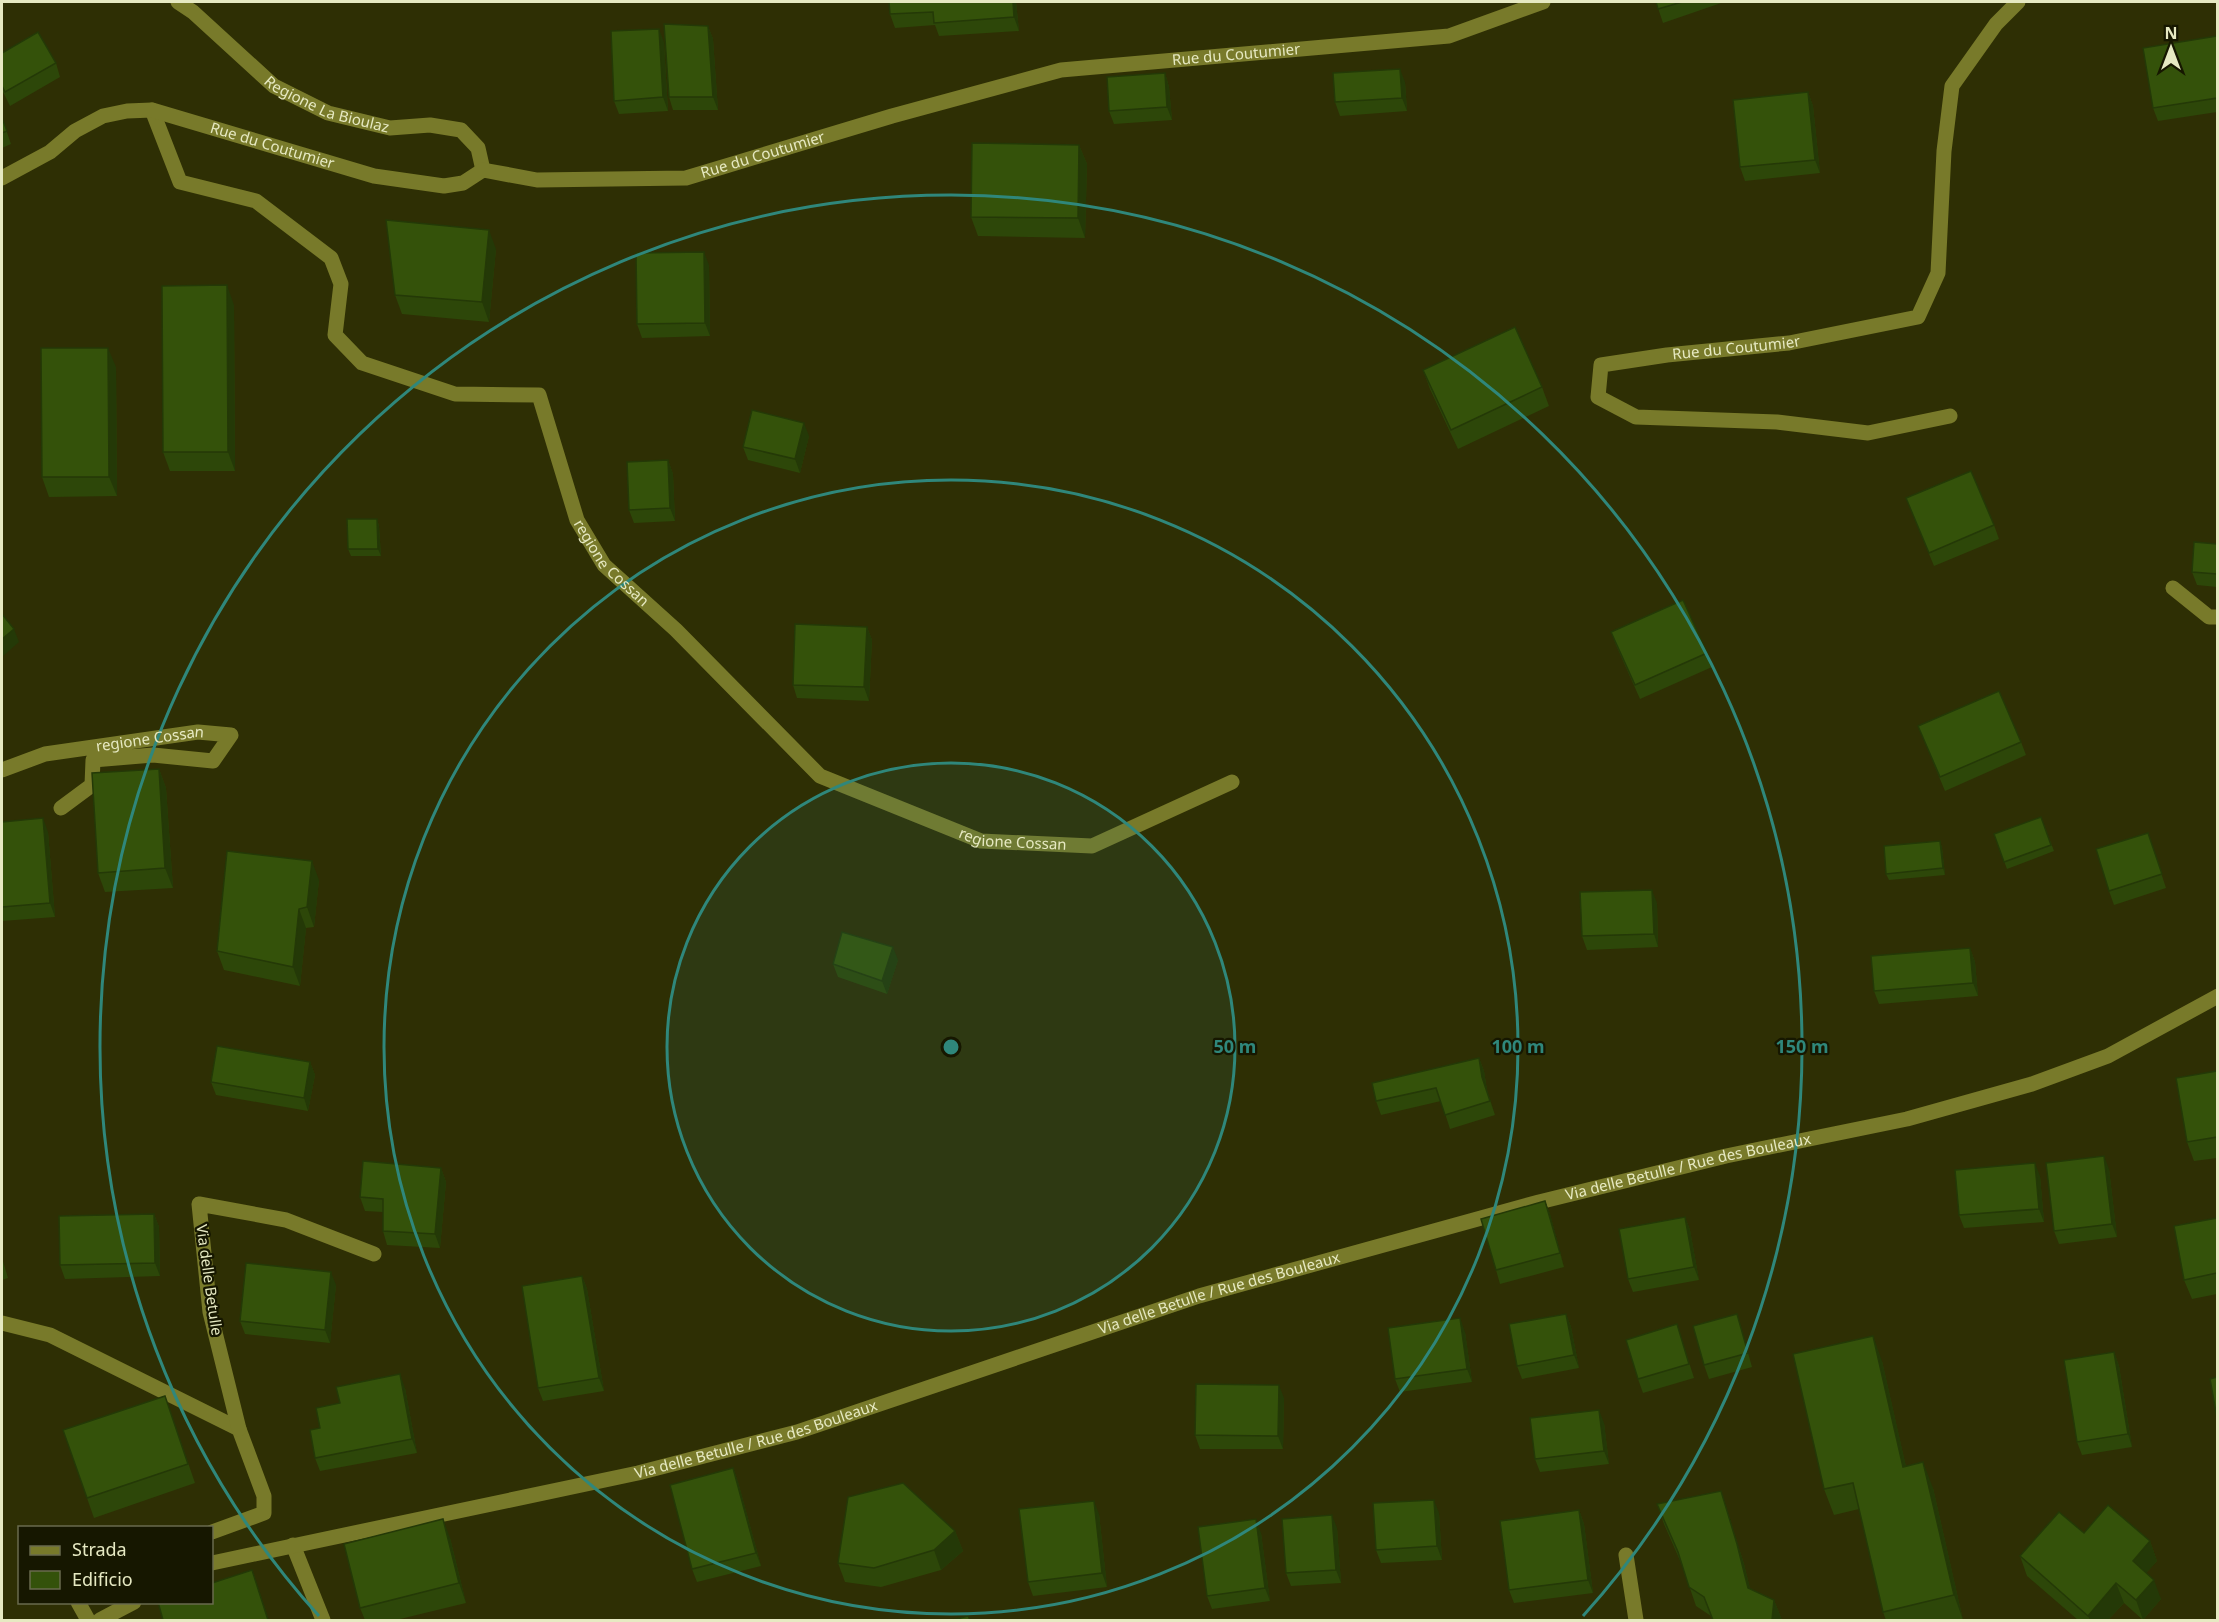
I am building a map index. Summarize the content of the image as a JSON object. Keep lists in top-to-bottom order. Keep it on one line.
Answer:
{"streets":{"street":["Rue du Coutumier","Regione La Bioulaz","regione Cossan","Via delle Betulle / Rue des Bouleaux","Via delle Betulle"]},"crossings":[["Rue du Coutumier","Regione La Bioulaz"],["Rue du Coutumier","regione Cossan"]],"legend":["Strada","Edificio"],"north":"top","rings":["50 m","100 m","150 m"]}
